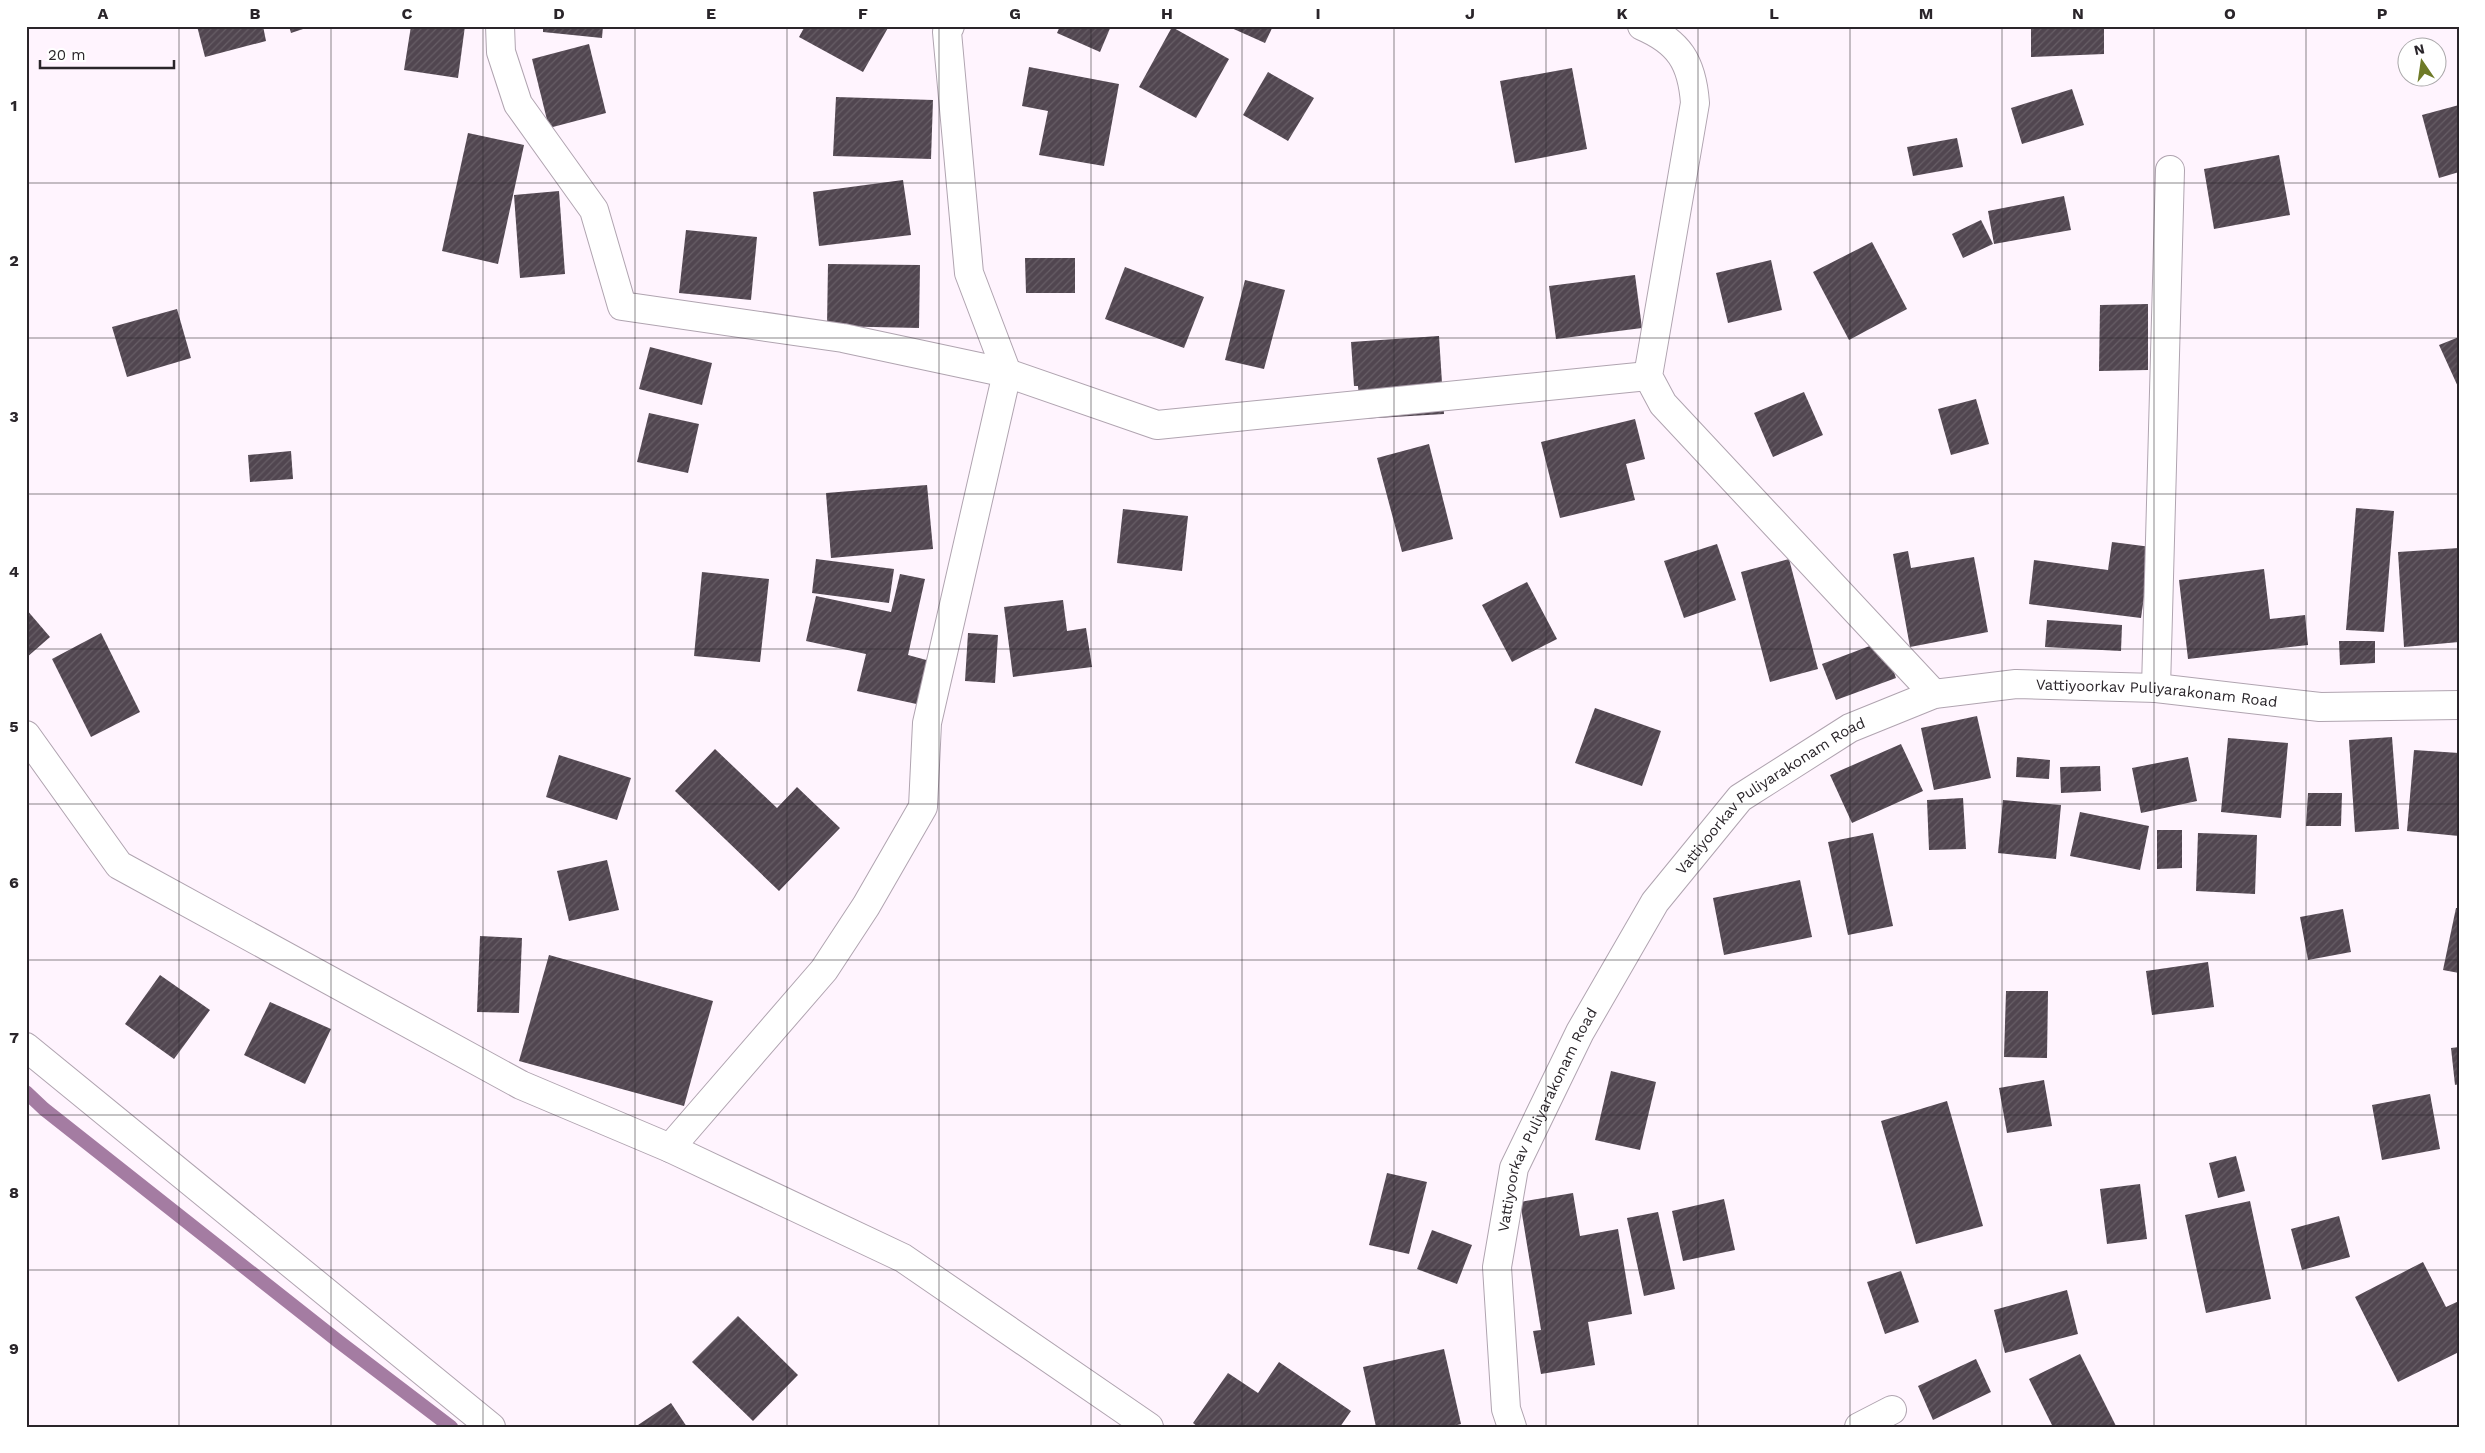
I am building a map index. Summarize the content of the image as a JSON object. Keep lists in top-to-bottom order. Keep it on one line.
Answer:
{"streets":{"street":["Vattiyoorkav Puliyarakonam Road"]},"scale_bar":"20 m","north":"top","grid":{"columns":["A","B","C","D","E","F","G","H","I","J","K","L","M","N","O","P"],"rows":["1","2","3","4","5","6","7","8","9"]}}
